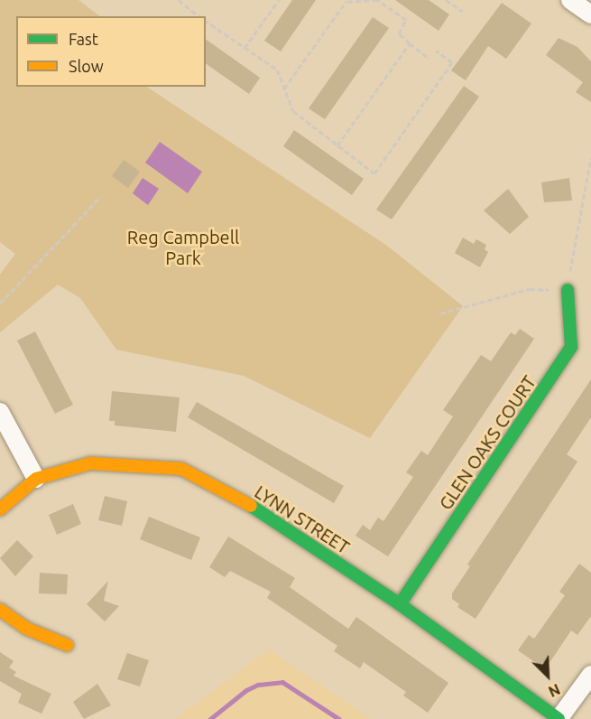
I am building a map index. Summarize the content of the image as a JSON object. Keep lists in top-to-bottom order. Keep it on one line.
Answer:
{"streets":{"street":["GLEN OAKS COURT","LYNN STREET"]},"crossings":[["GLEN OAKS COURT","LYNN STREET"]],"parks":["Reg Campbell Park"],"legend":["Fast","Slow"],"north":"bottom right"}
